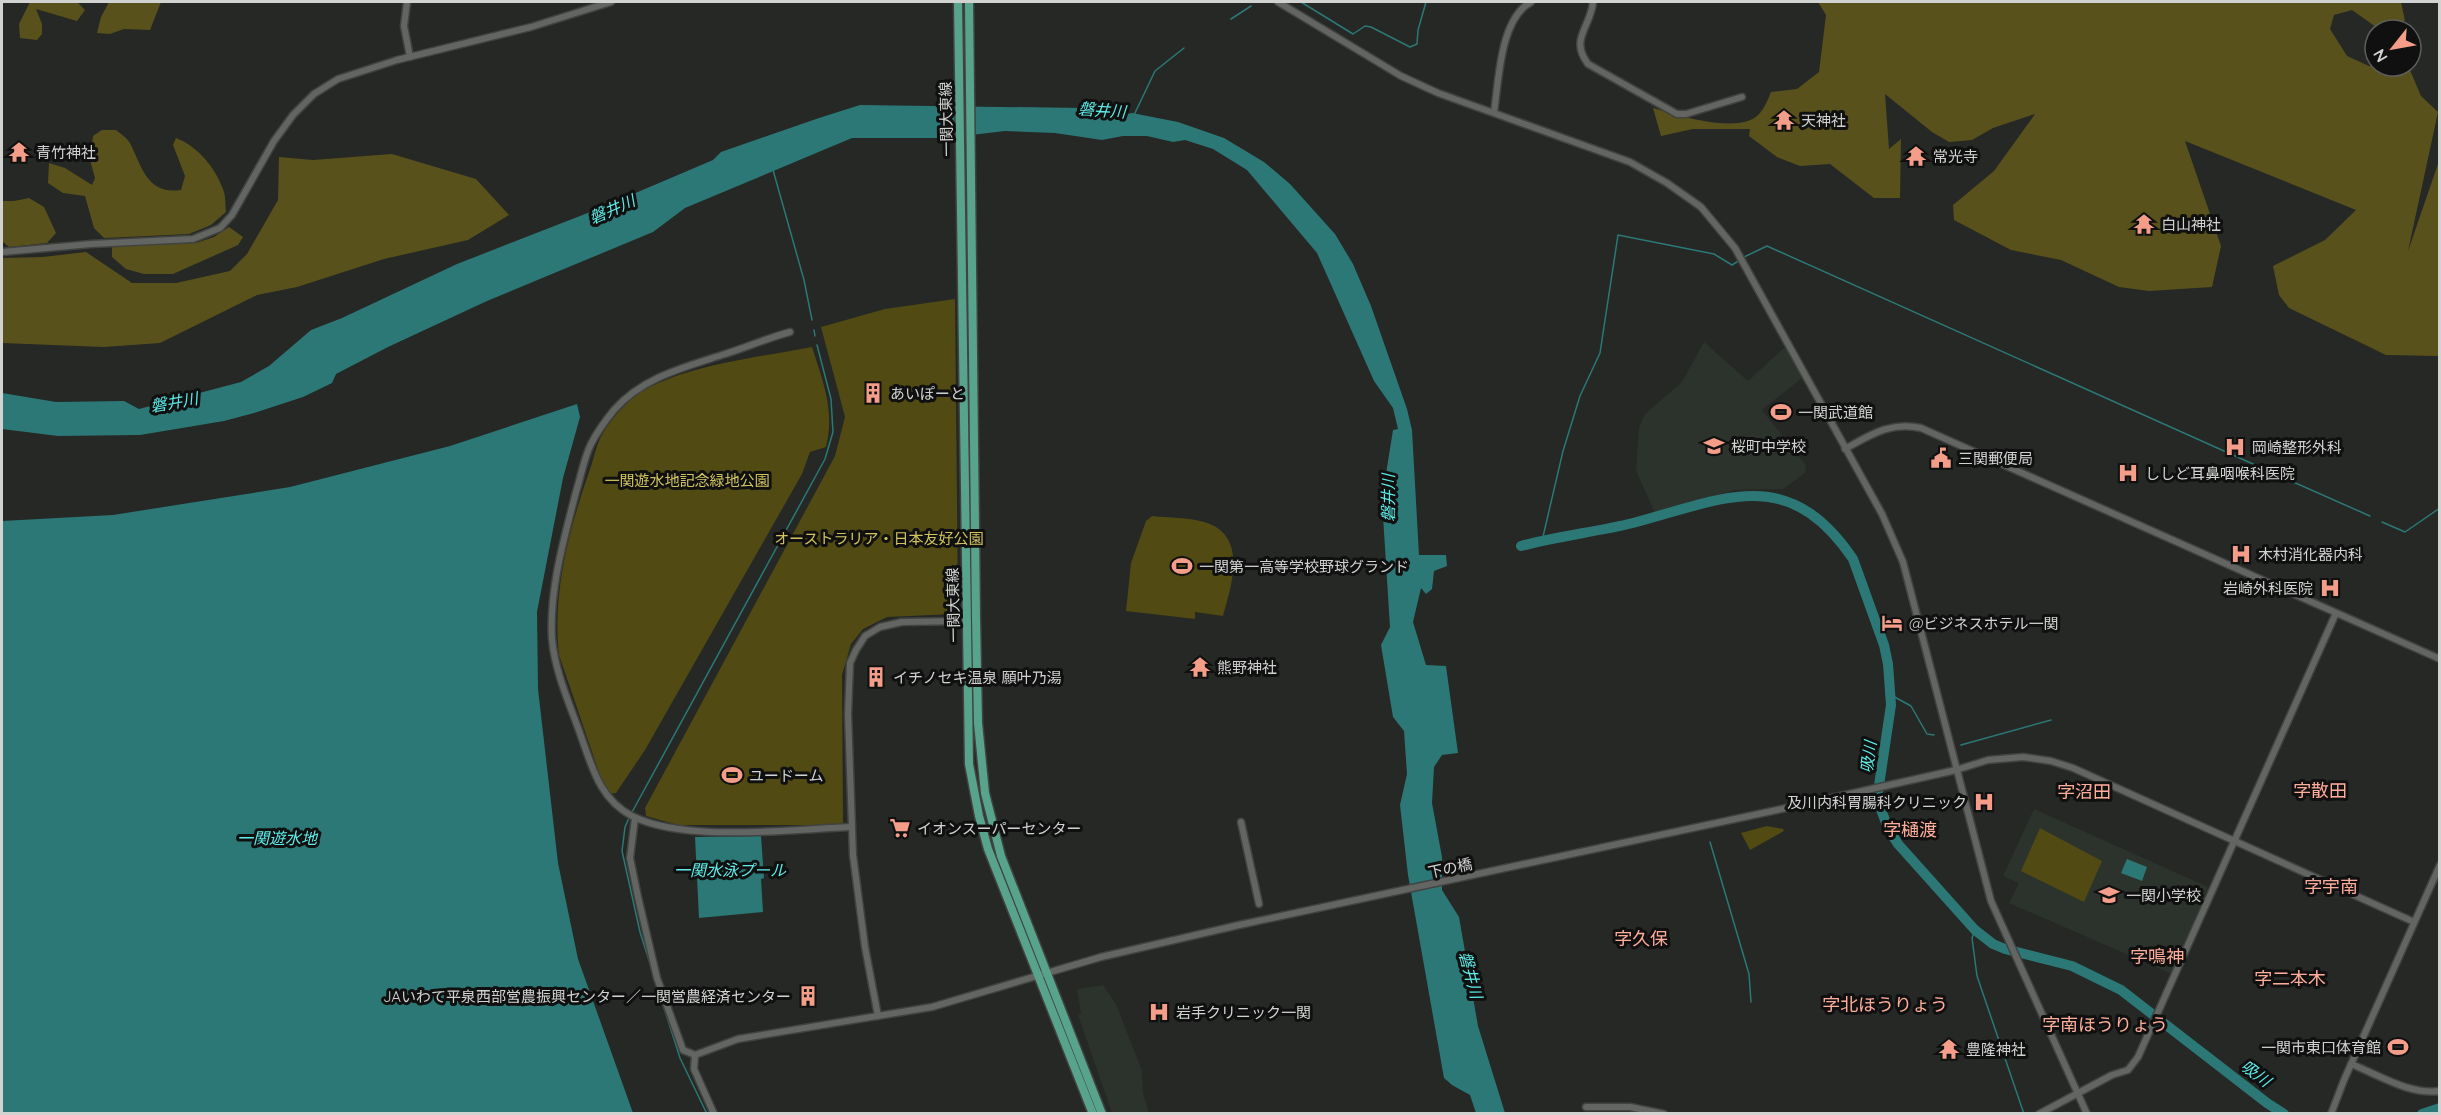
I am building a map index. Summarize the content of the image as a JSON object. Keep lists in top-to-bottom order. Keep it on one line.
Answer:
{"streets":{"main road":["一関大東線"],"street":["下の橋"]},"crossings":[["一関大東線","下の橋"]],"districts":["字散田","字沼田","字樋渡","字宇南","字久保","字鳴神","字二本木","字北ほうりょう","字南ほうりょう"],"water":["磐井川","吸川","一関遊水地","一関水泳プール"],"parks":["一関遊水地記念緑地公園","オーストラリア・日本友好公園"],"places":{"temple":["天神社","青竹神社","常光寺","白山神社","熊野神社","豊隆神社"],"building":["あいぽーと","イチノセキ温泉 願叶乃湯","JAいわて平泉西部営農振興センター／一関営農経済センター"],"sports":["一関武道館","一関第一高等学校野球グランド","ユードーム","一関市東口体育館"],"school or university":["桜町中学校","一関小学校"],"hospital":["岡崎整形外科","ししど耳鼻咽喉科医院","木村消化器内科","岩崎外科医院","及川内科胃腸科クリニック","岩手クリニック一関"],"public building":["三関郵便局"],"hotel":["@ビジネスホテル一関"],"supermarket":["イオンスーパーセンター"]},"north":"bottom left"}
